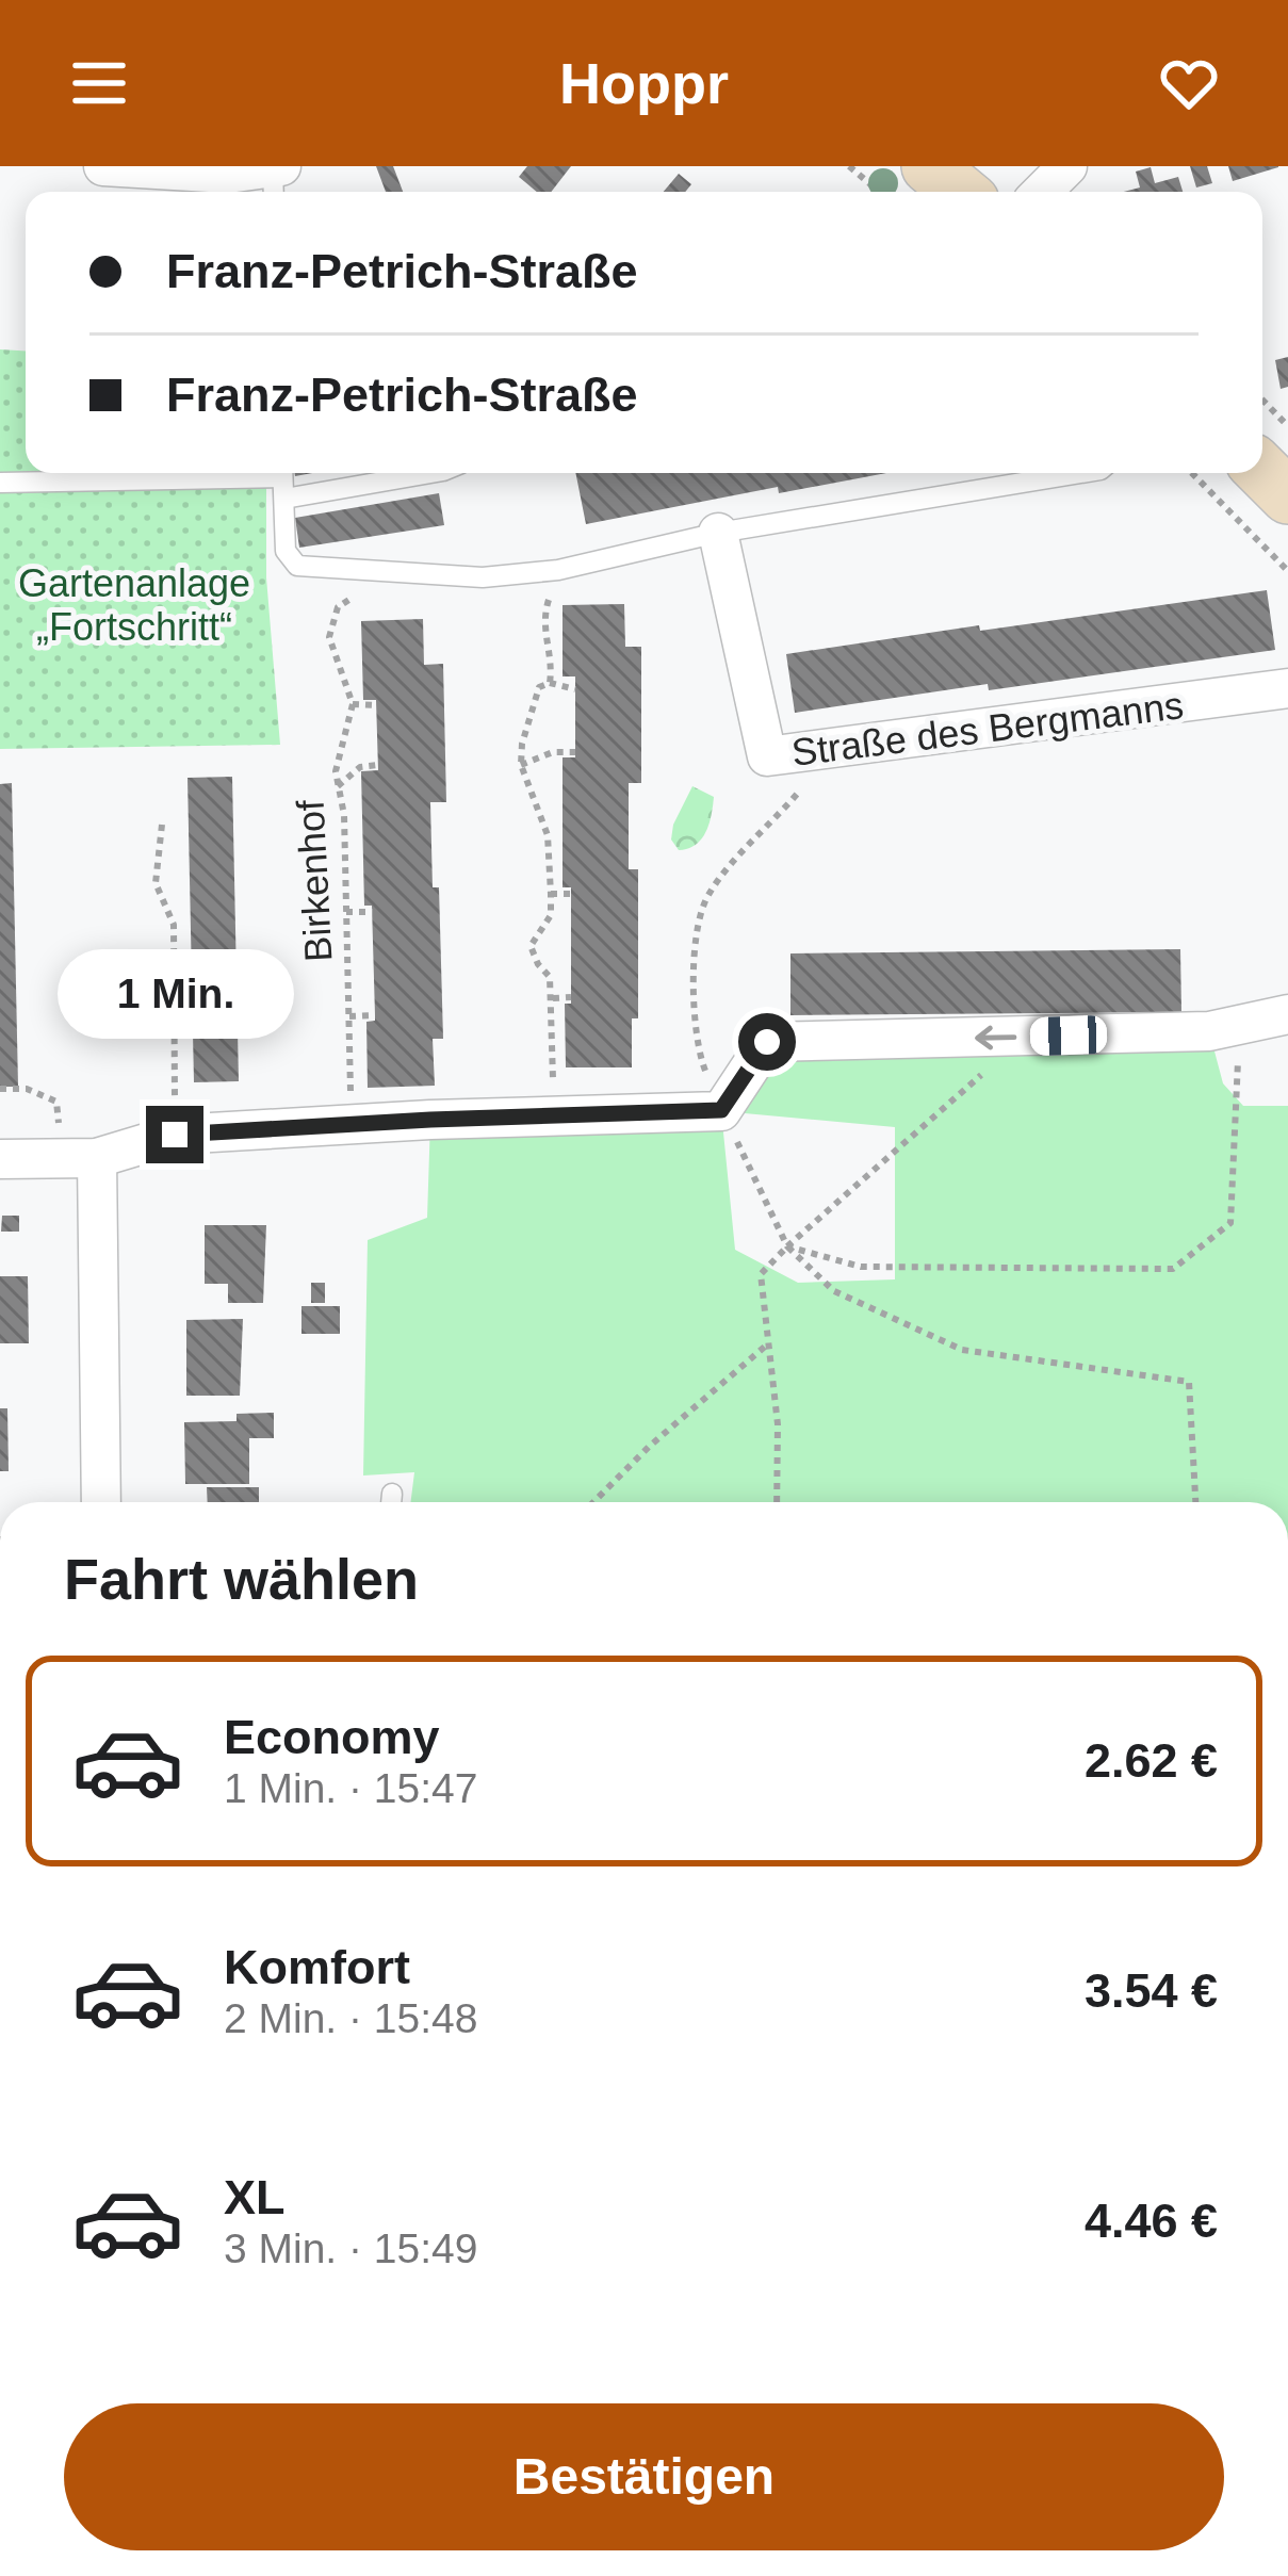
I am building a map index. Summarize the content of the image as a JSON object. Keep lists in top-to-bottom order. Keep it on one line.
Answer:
{"streets":{"street":["Straße des Bergmanns"],"path":["Birkenhof"]},"parks":["Gartenanlage „Fortschritt“"],"page":{"header":"Hoppr","banner":["Franz-Petrich-Straße","Franz-Petrich-Straße"],"bubble":"1 Min.","heading":"Fahrt wählen","list":[{"name":"Economy","note":"1 Min. · 15:47","value":"2.62 €"},{"name":"Komfort","note":"2 Min. · 15:48","value":"3.54 €"},{"name":"XL","note":"3 Min. · 15:49","value":"4.46 €"}],"buttons":"Bestätigen"}}
